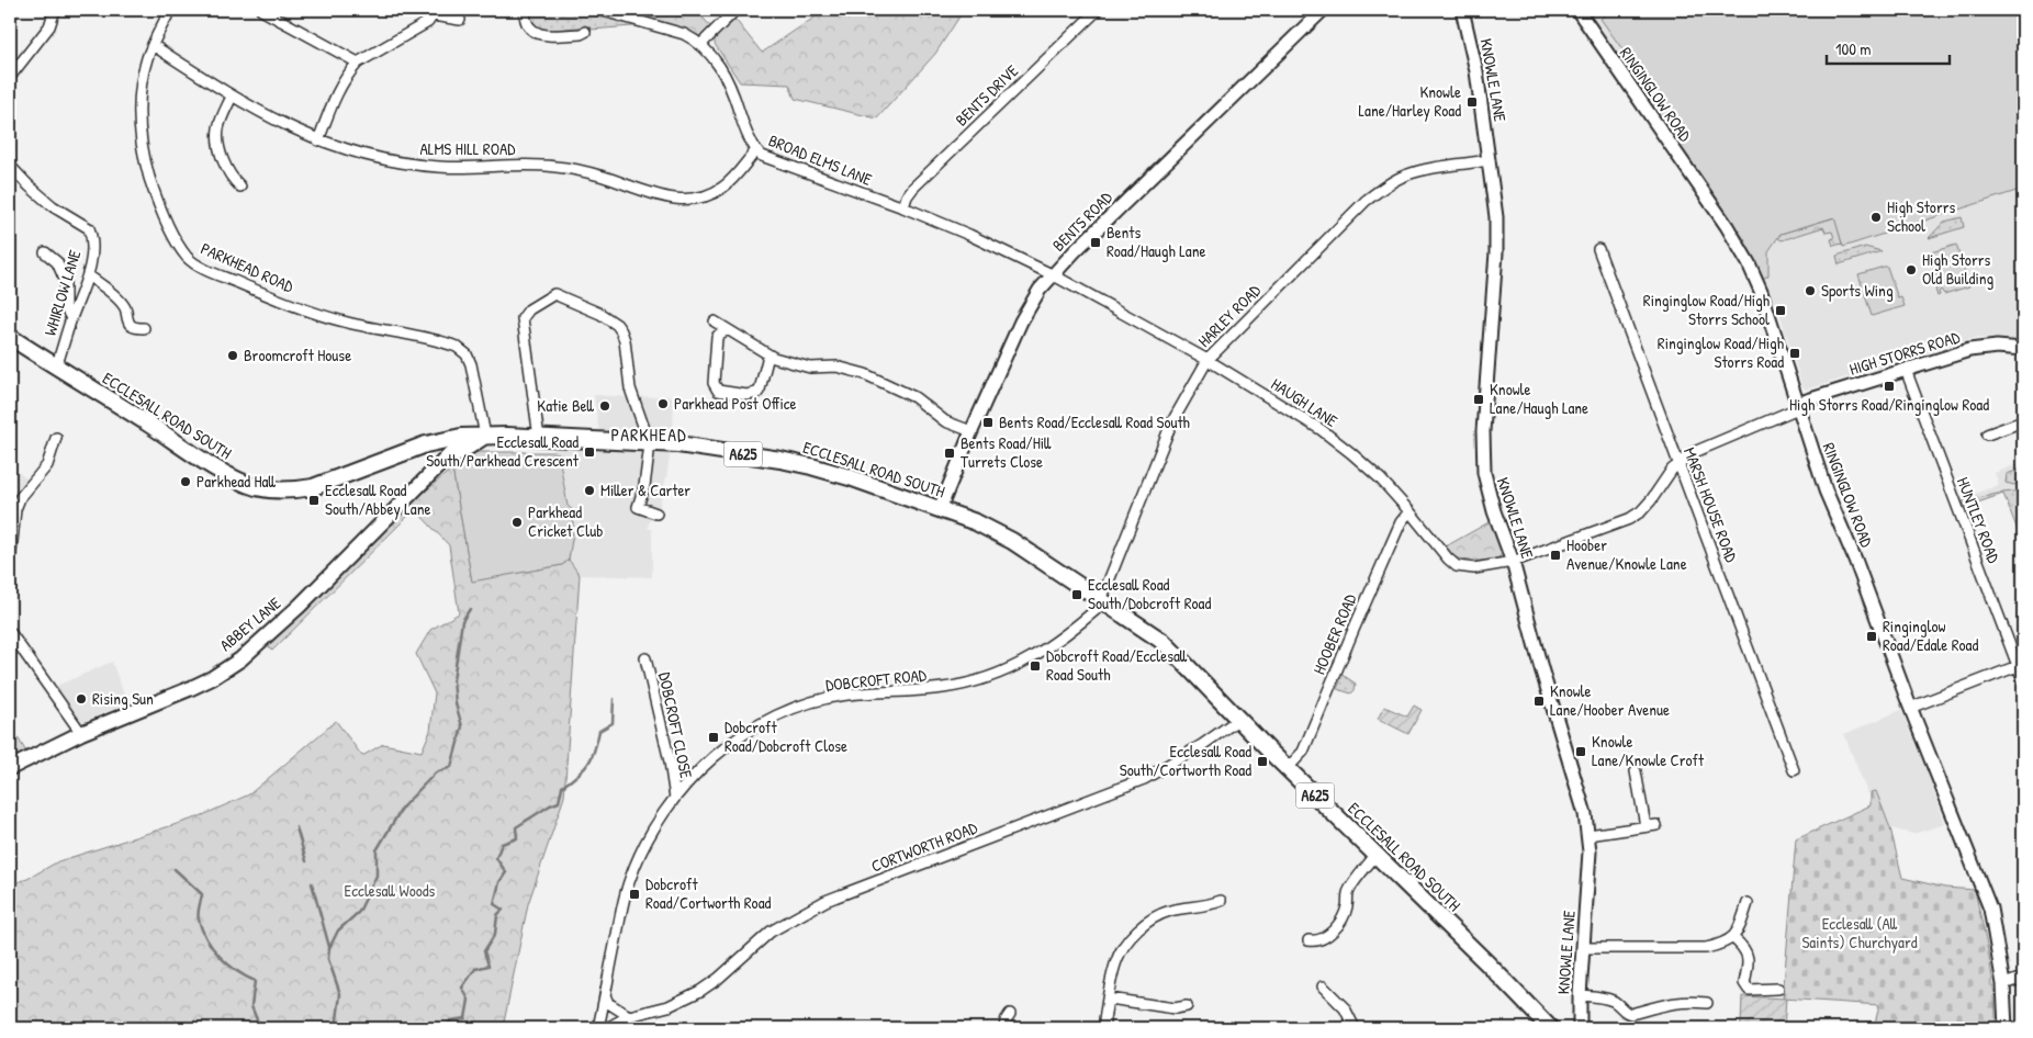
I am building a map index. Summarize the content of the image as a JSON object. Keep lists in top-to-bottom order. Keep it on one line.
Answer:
{"streets":{"main road":["ECCLESALL ROAD SOUTH","A625","ABBEY LANE"],"street":["KNOWLE LANE","RINGINGLOW ROAD","BENTS DRIVE","ALMS HILL ROAD","BROAD ELMS LANE","BENTS ROAD","PARKHEAD ROAD","WHIRLOW LANE","HARLEY ROAD","HIGH STORRS ROAD","HAUGH LANE","MARSH HOUSE ROAD","HUNTLEY ROAD","HOOBER ROAD","DOBCROFT ROAD","DOBCROFT CLOSE","CORTWORTH ROAD"]},"crossings":[["KNOWLE LANE","HARLEY ROAD"],["KNOWLE LANE","HAUGH LANE"],["RINGINGLOW ROAD","HIGH STORRS ROAD"],["BENTS DRIVE","BROAD ELMS LANE"],["ALMS HILL ROAD","BROAD ELMS LANE"],["ALMS HILL ROAD","PARKHEAD ROAD"],["BROAD ELMS LANE","BENTS ROAD"],["BROAD ELMS LANE","HAUGH LANE"],["BENTS ROAD","HAUGH LANE"],["BENTS ROAD","ECCLESALL ROAD SOUTH"],["PARKHEAD ROAD","ECCLESALL ROAD SOUTH"],["WHIRLOW LANE","ECCLESALL ROAD SOUTH"],["HARLEY ROAD","HAUGH LANE"],["HARLEY ROAD","ECCLESALL ROAD SOUTH"],["HARLEY ROAD","DOBCROFT ROAD"],["HIGH STORRS ROAD","HUNTLEY ROAD"],["HAUGH LANE","HOOBER ROAD"],["ECCLESALL ROAD SOUTH","ABBEY LANE"],["ECCLESALL ROAD SOUTH","HOOBER ROAD"],["ECCLESALL ROAD SOUTH","DOBCROFT ROAD"],["ECCLESALL ROAD SOUTH","CORTWORTH ROAD"],["DOBCROFT ROAD","DOBCROFT CLOSE"]],"districts":["PARKHEAD"],"parks":["Ecclesall Woods","Ecclesall (All Saints) Churchyard"],"places":{"transit":["Knowle Lane/Harley Road","Bents Road/Haugh Lane","Ringinglow Road/High Storrs School","Ringinglow Road/High Storrs Road","High Storrs Road/Ringinglow Road","Knowle Lane/Haugh Lane","Bents Road/Ecclesall Road South","Ecclesall Road South/Parkhead Crescent","Bents Road/Hill Turrets Close","Ecclesall Road South/Abbey Lane","Hoober Avenue/Knowle Lane","Ecclesall Road South/Dobcroft Road","Ringinglow Road/Edale Road","Dobcroft Road/Ecclesall Road South","Knowle Lane/Hoober Avenue","Dobcroft Road/Dobcroft Close","Knowle Lane/Knowle Croft","Ecclesall Road South/Cortworth Road","Dobcroft Road/Cortworth Road"],"other":["High Storrs School","High Storrs Old Building","Sports Wing","Broomcroft House","Parkhead Post Office","Katie Bell","Parkhead Hall","Miller & Carter","Parkhead Cricket Club","Rising Sun"]},"scale_bar":"100 m"}
